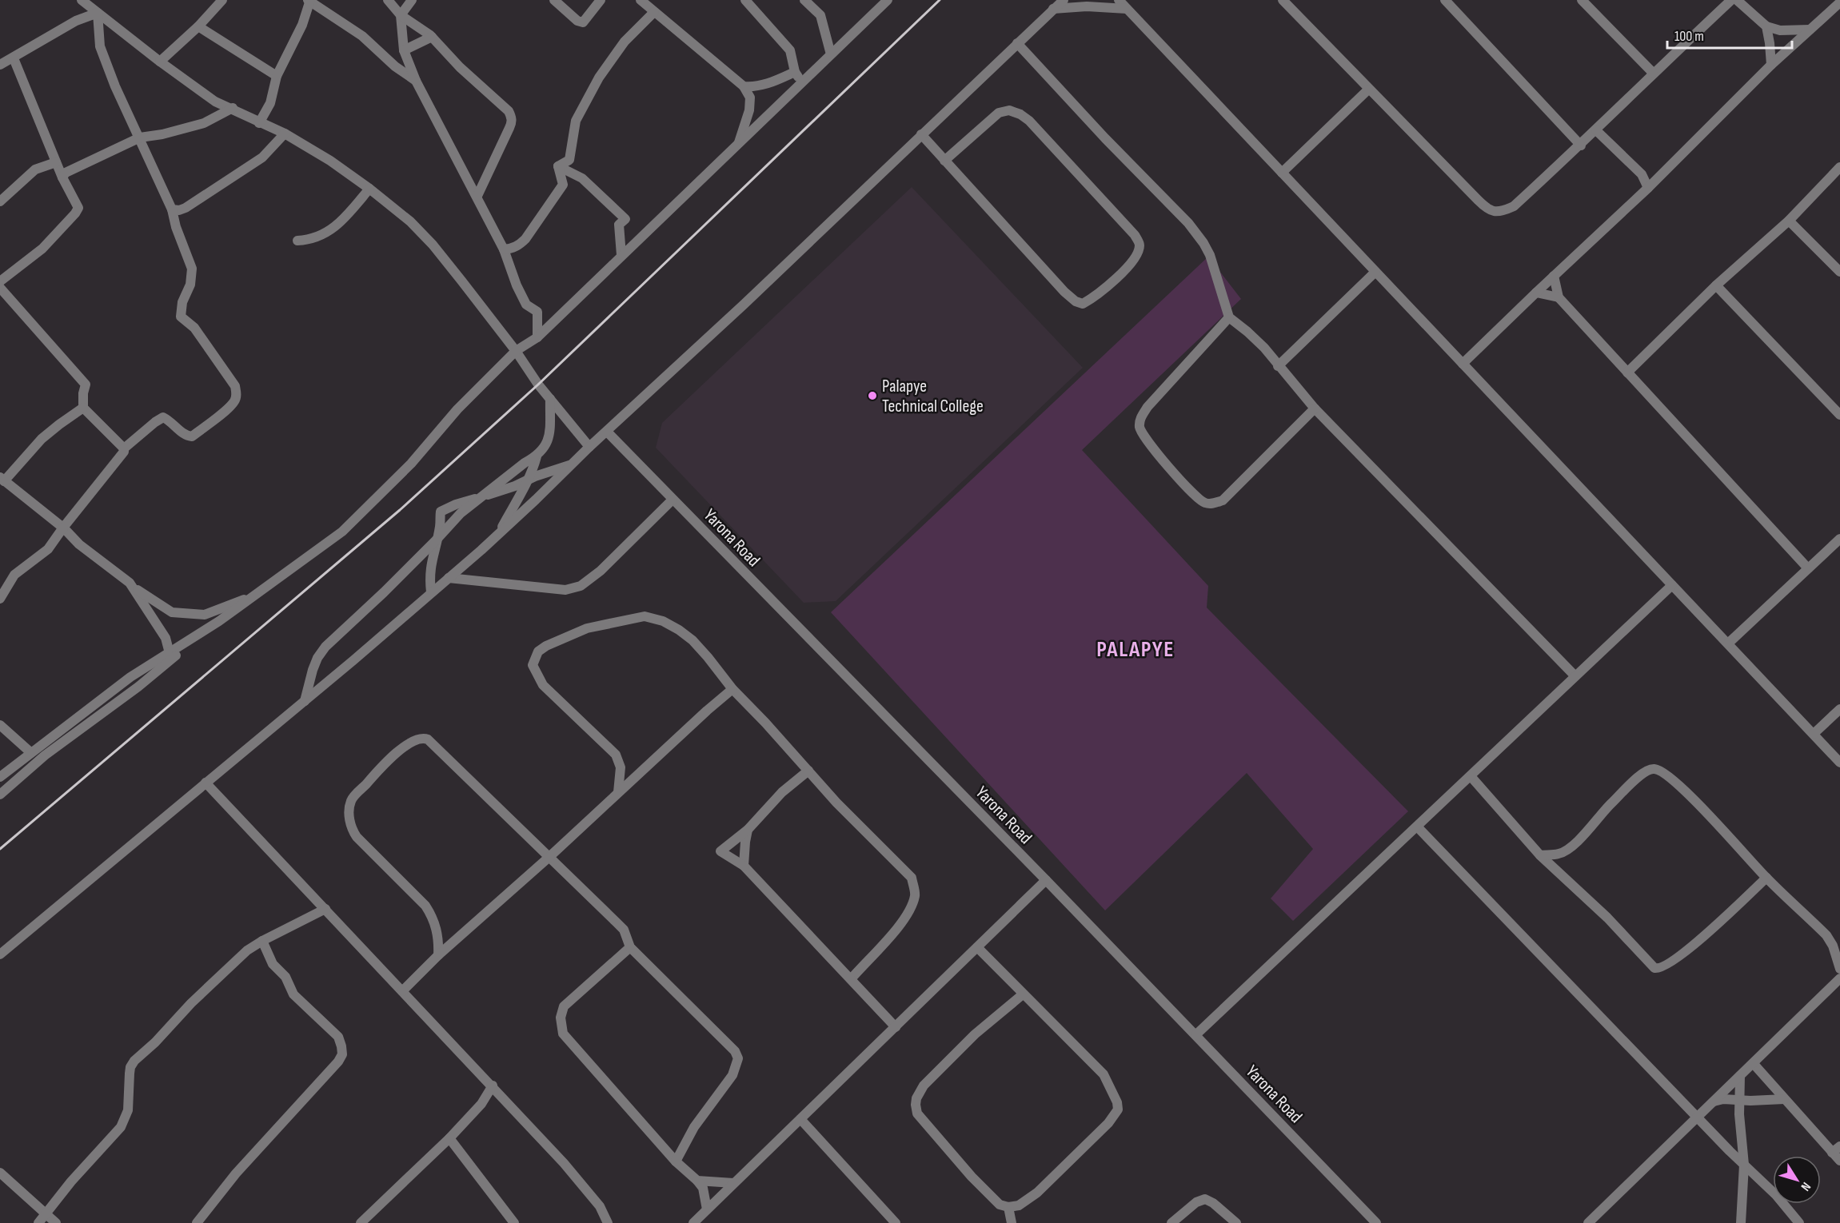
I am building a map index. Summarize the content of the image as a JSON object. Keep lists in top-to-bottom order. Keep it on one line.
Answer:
{"streets":{"street":["Yarona Road"]},"districts":["PALAPYE"],"places":["Palapye Technical College"],"scale_bar":"100 m","north":"bottom right"}
